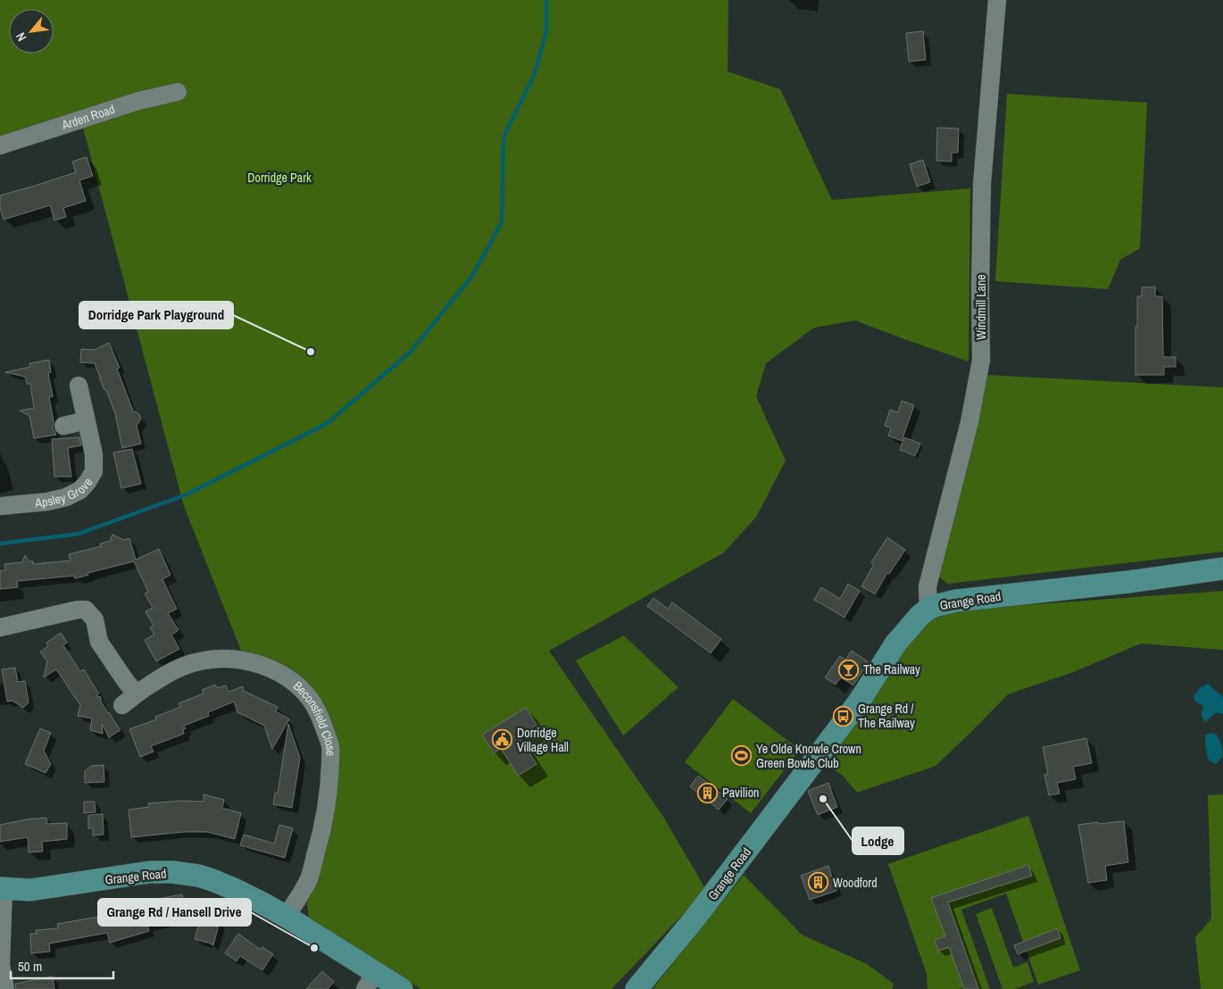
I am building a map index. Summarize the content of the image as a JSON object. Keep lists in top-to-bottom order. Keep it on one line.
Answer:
{"streets":{"main road":["Grange Road"],"street":["Arden Road","Windmill Lane","Apsley Grove","Beconsfield Close"]},"crossings":[["Windmill Lane","Grange Road"],["Grange Road","Beconsfield Close"]],"parks":["Dorridge Park"],"places":{"other":["Dorridge Park Playground","Lodge","Grange Rd / Hansell Drive"],"bar":["The Railway"],"bus stop":["Grange Rd / The Railway"],"public building":["Dorridge Village Hall"],"sports":["Ye Olde Knowle Crown Green Bowls Club"],"building":["Pavilion","Woodford"]},"scale_bar":"50 m","north":"bottom left"}
